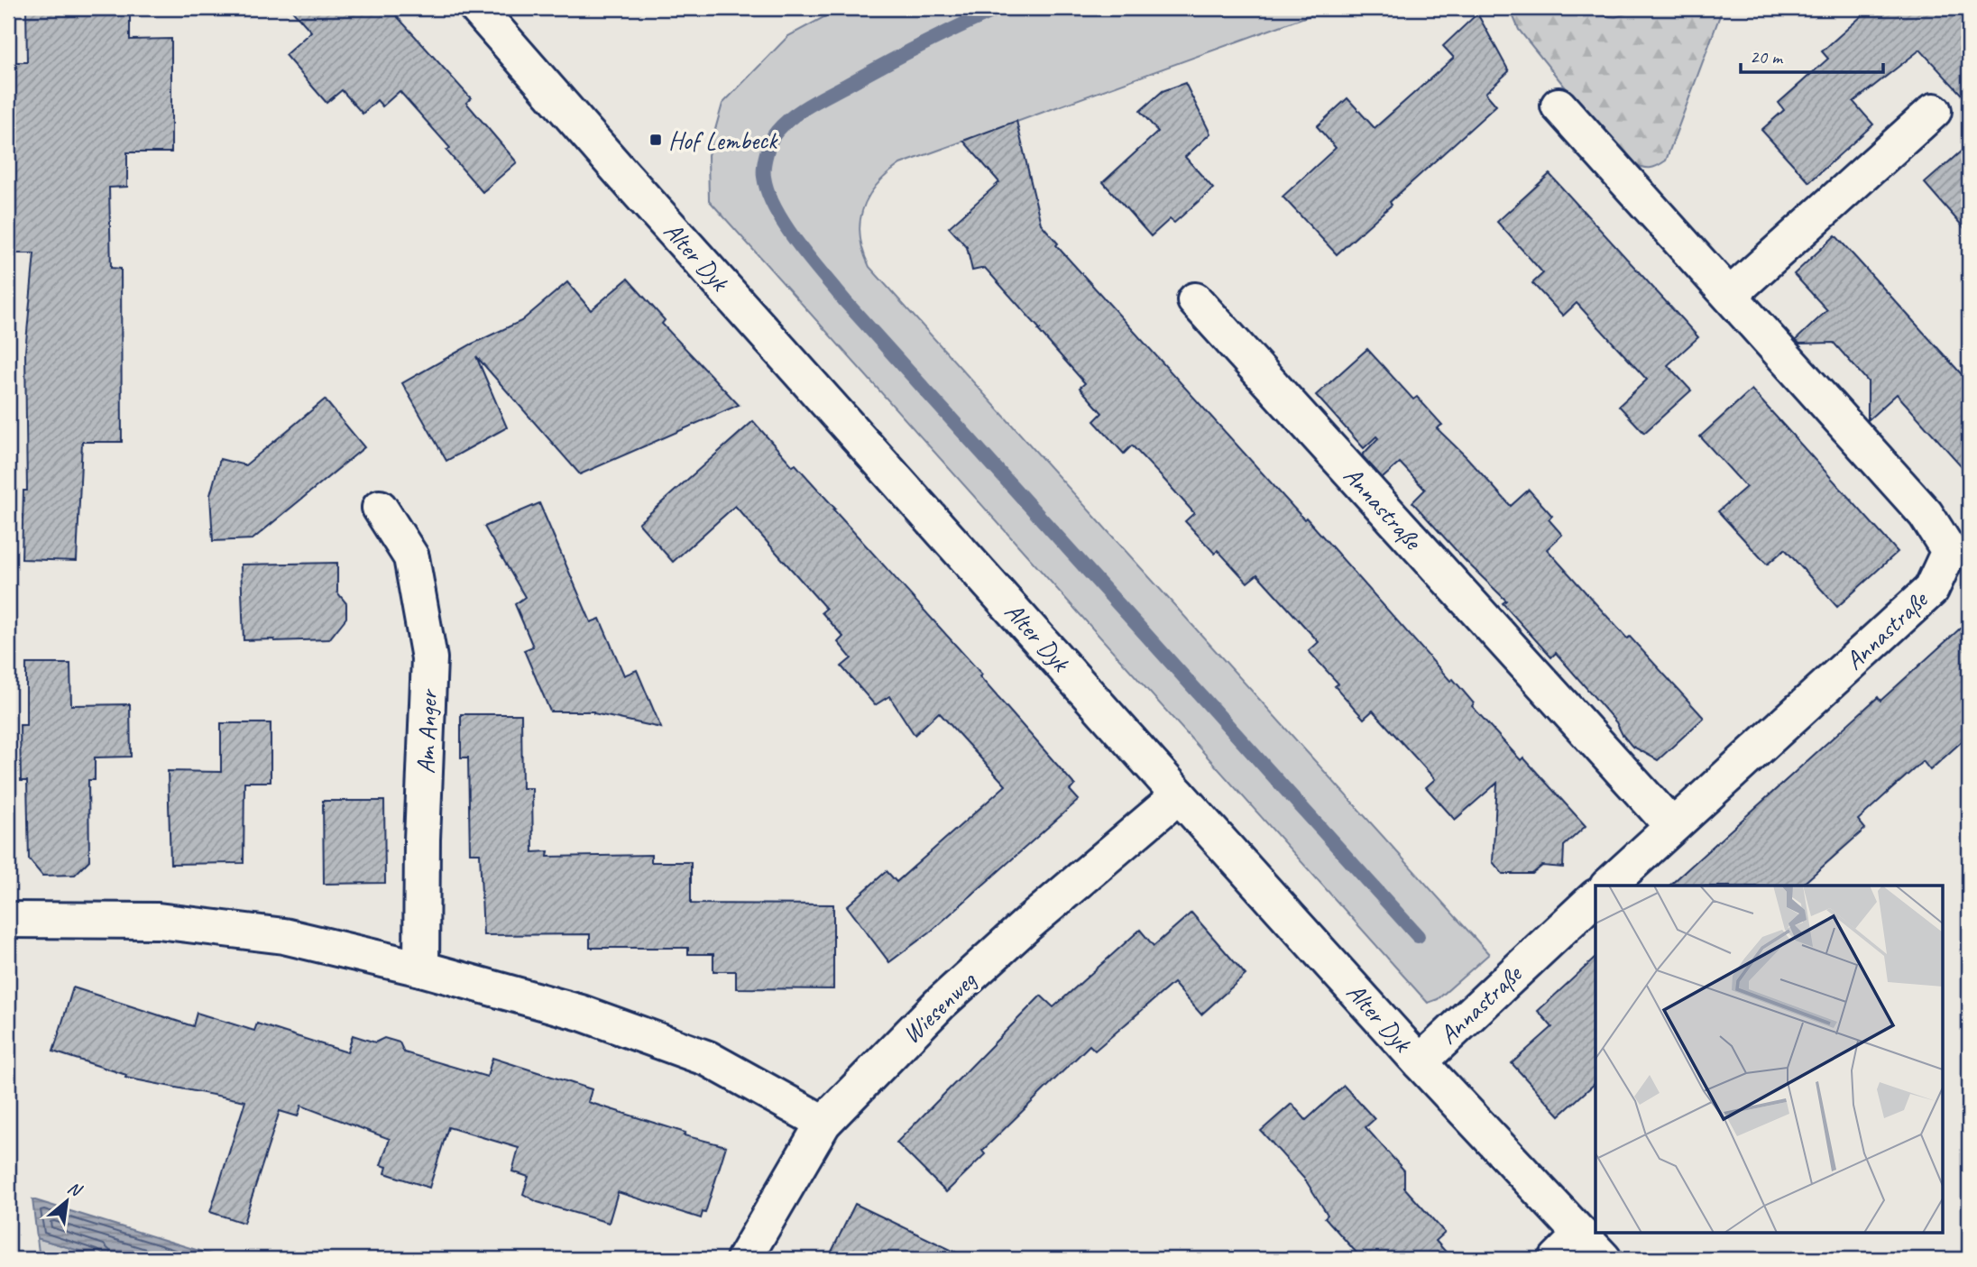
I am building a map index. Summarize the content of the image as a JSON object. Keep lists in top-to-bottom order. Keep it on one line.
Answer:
{"streets":{"street":["Alter Dyk","Annastraße","Am Anger","Wiesenweg"]},"crossings":[["Alter Dyk","Annastraße"],["Alter Dyk","Wiesenweg"]],"places":{"transit":["Hof Lembeck"]},"scale_bar":"20 m","north":"top right"}
